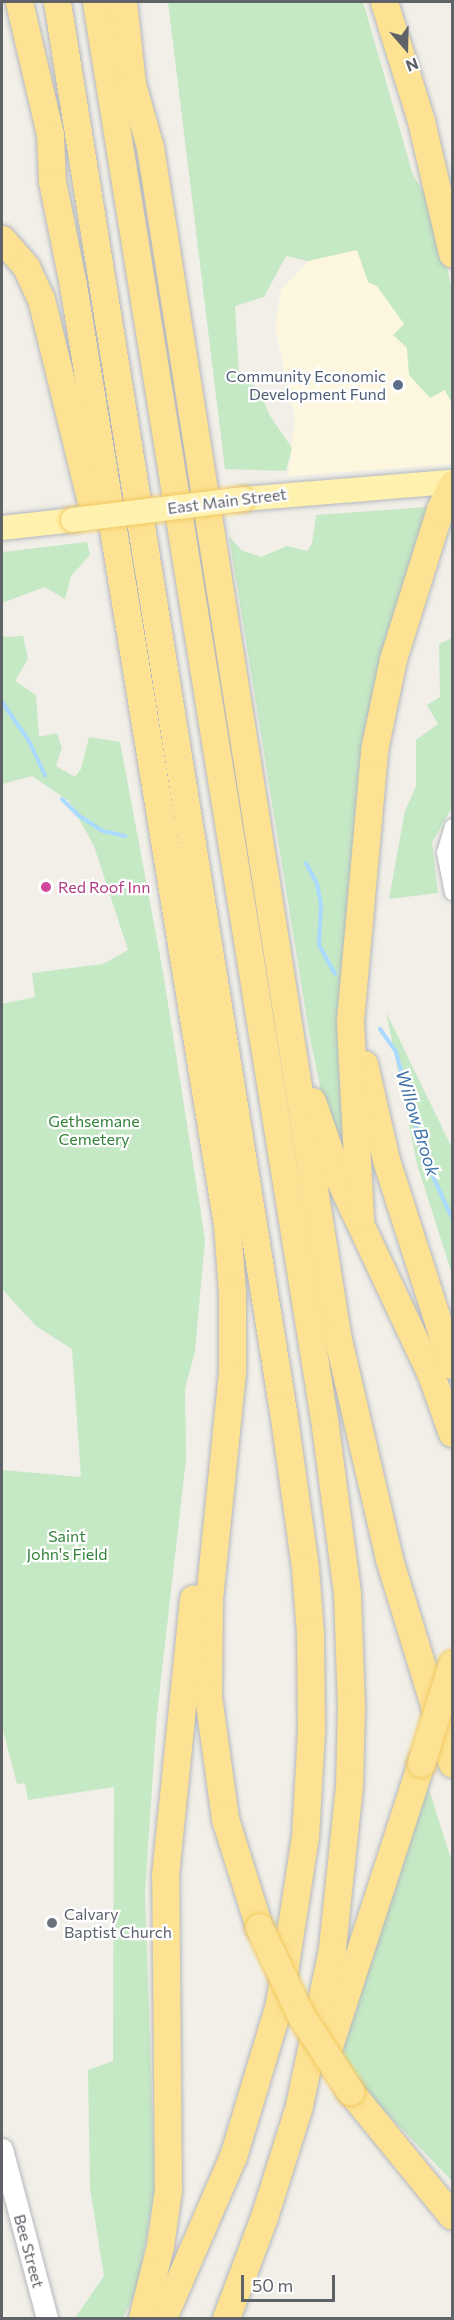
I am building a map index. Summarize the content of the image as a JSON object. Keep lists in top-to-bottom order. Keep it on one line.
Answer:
{"streets":{"main road":["East Main Street"],"street":["Bee Street"]},"water":["Willow Brook"],"parks":["Gethsemane Cemetery","Saint John's Field"],"places":["Community Economic Development Fund","Red Roof Inn","Calvary Baptist Church"],"scale_bar":"50 m","north":"bottom"}
